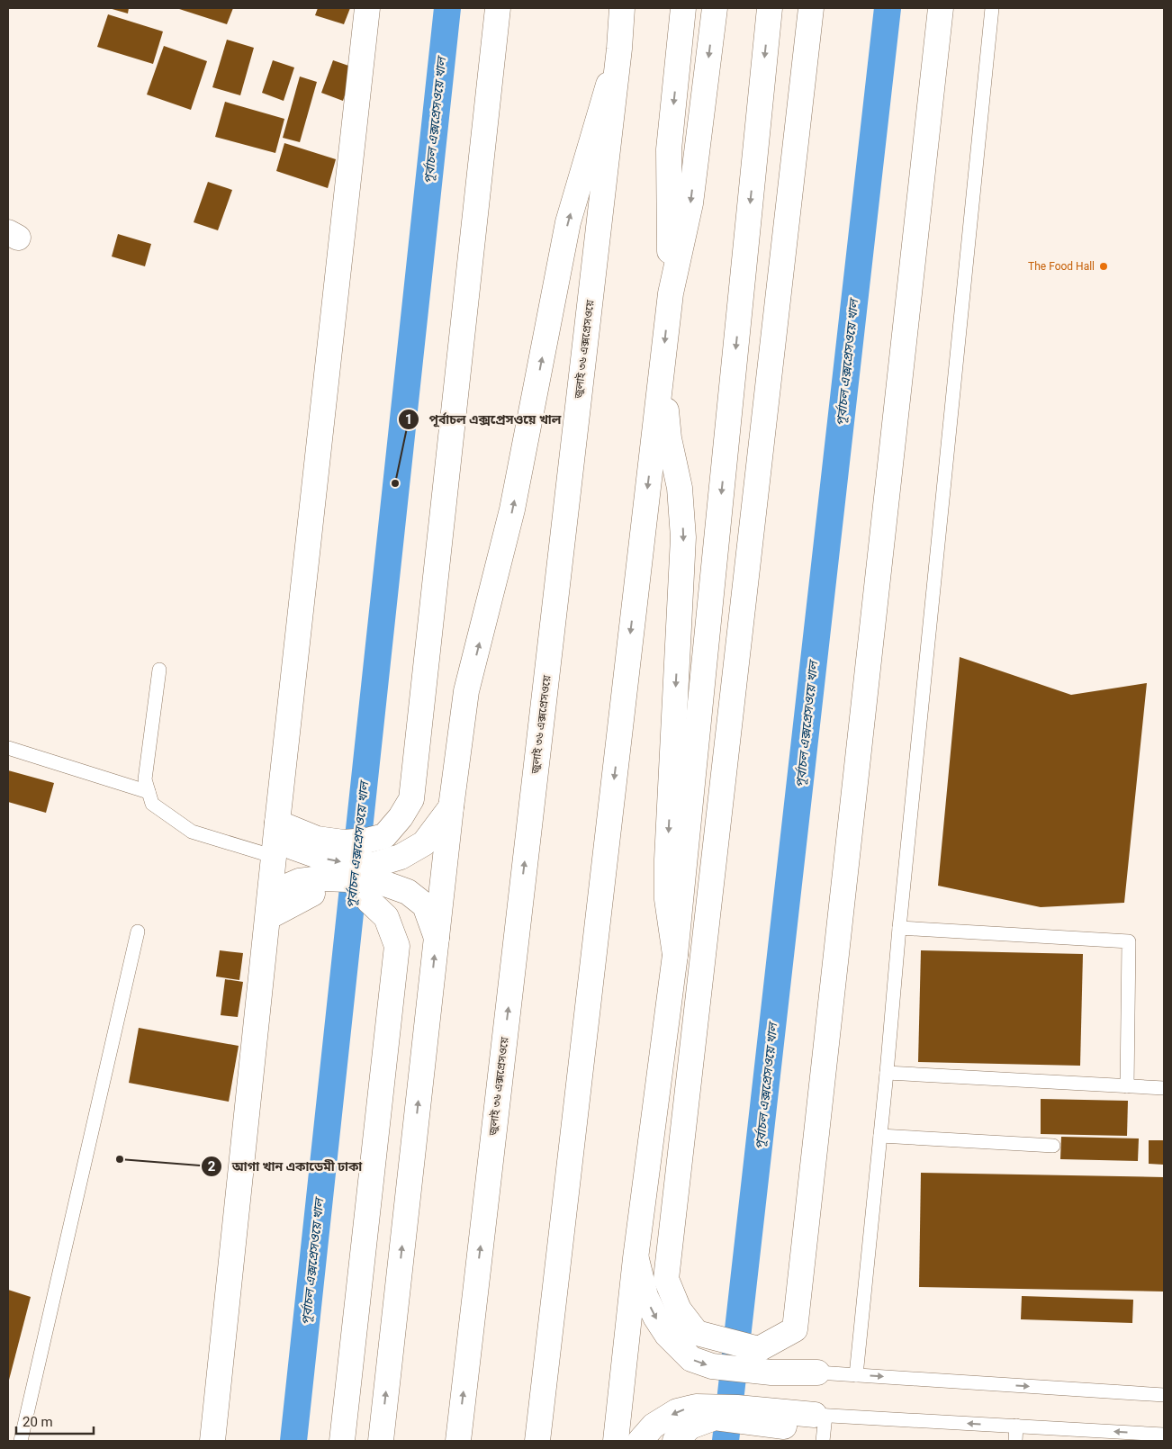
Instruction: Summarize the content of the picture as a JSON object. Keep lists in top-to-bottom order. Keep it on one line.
{"streets":{"main road":["জুলাই ৩৬ এক্সপ্রেসওয়ে"]},"water":["পূর্বাচল এক্সপ্রেসওয়ে খাল"],"places":["The Food Hall","পূর্বাচল এক্সপ্রেসওয়ে খাল","আগা খান একাডেমী ঢাকা"],"scale_bar":"20 m"}
